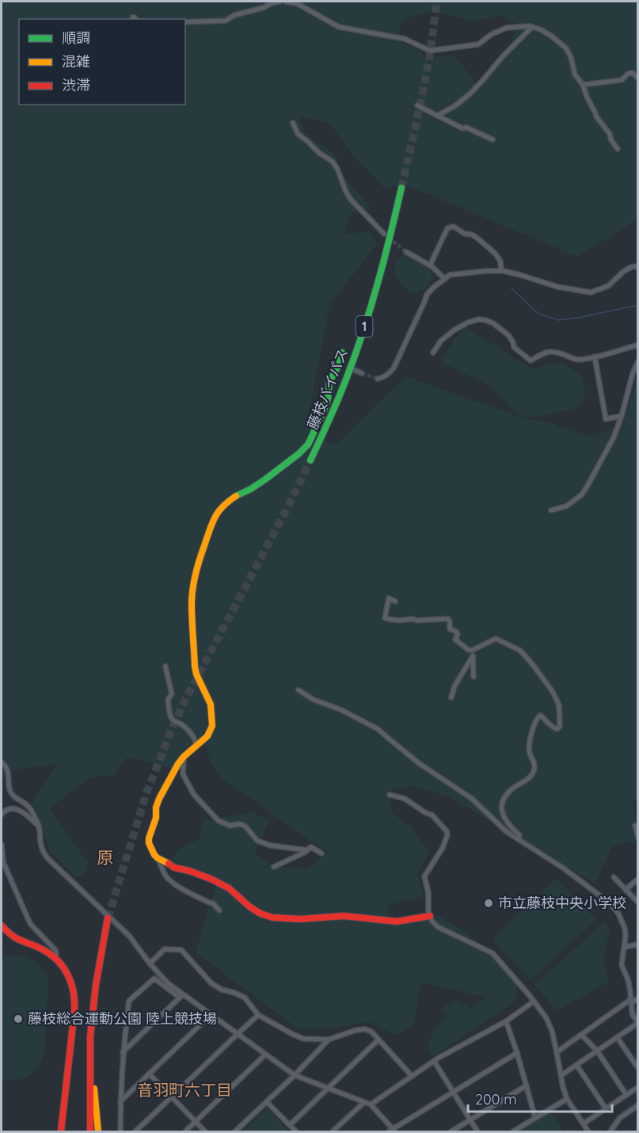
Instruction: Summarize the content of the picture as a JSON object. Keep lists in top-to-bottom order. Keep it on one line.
{"streets":{"main road":["1","藤枝バイパス"]},"districts":["原","音羽町六丁目"],"places":["市立藤枝中央小学校","藤枝総合運動公園 陸上競技場"],"legend":["順調","混雑","渋滞"],"scale_bar":"200 m"}
